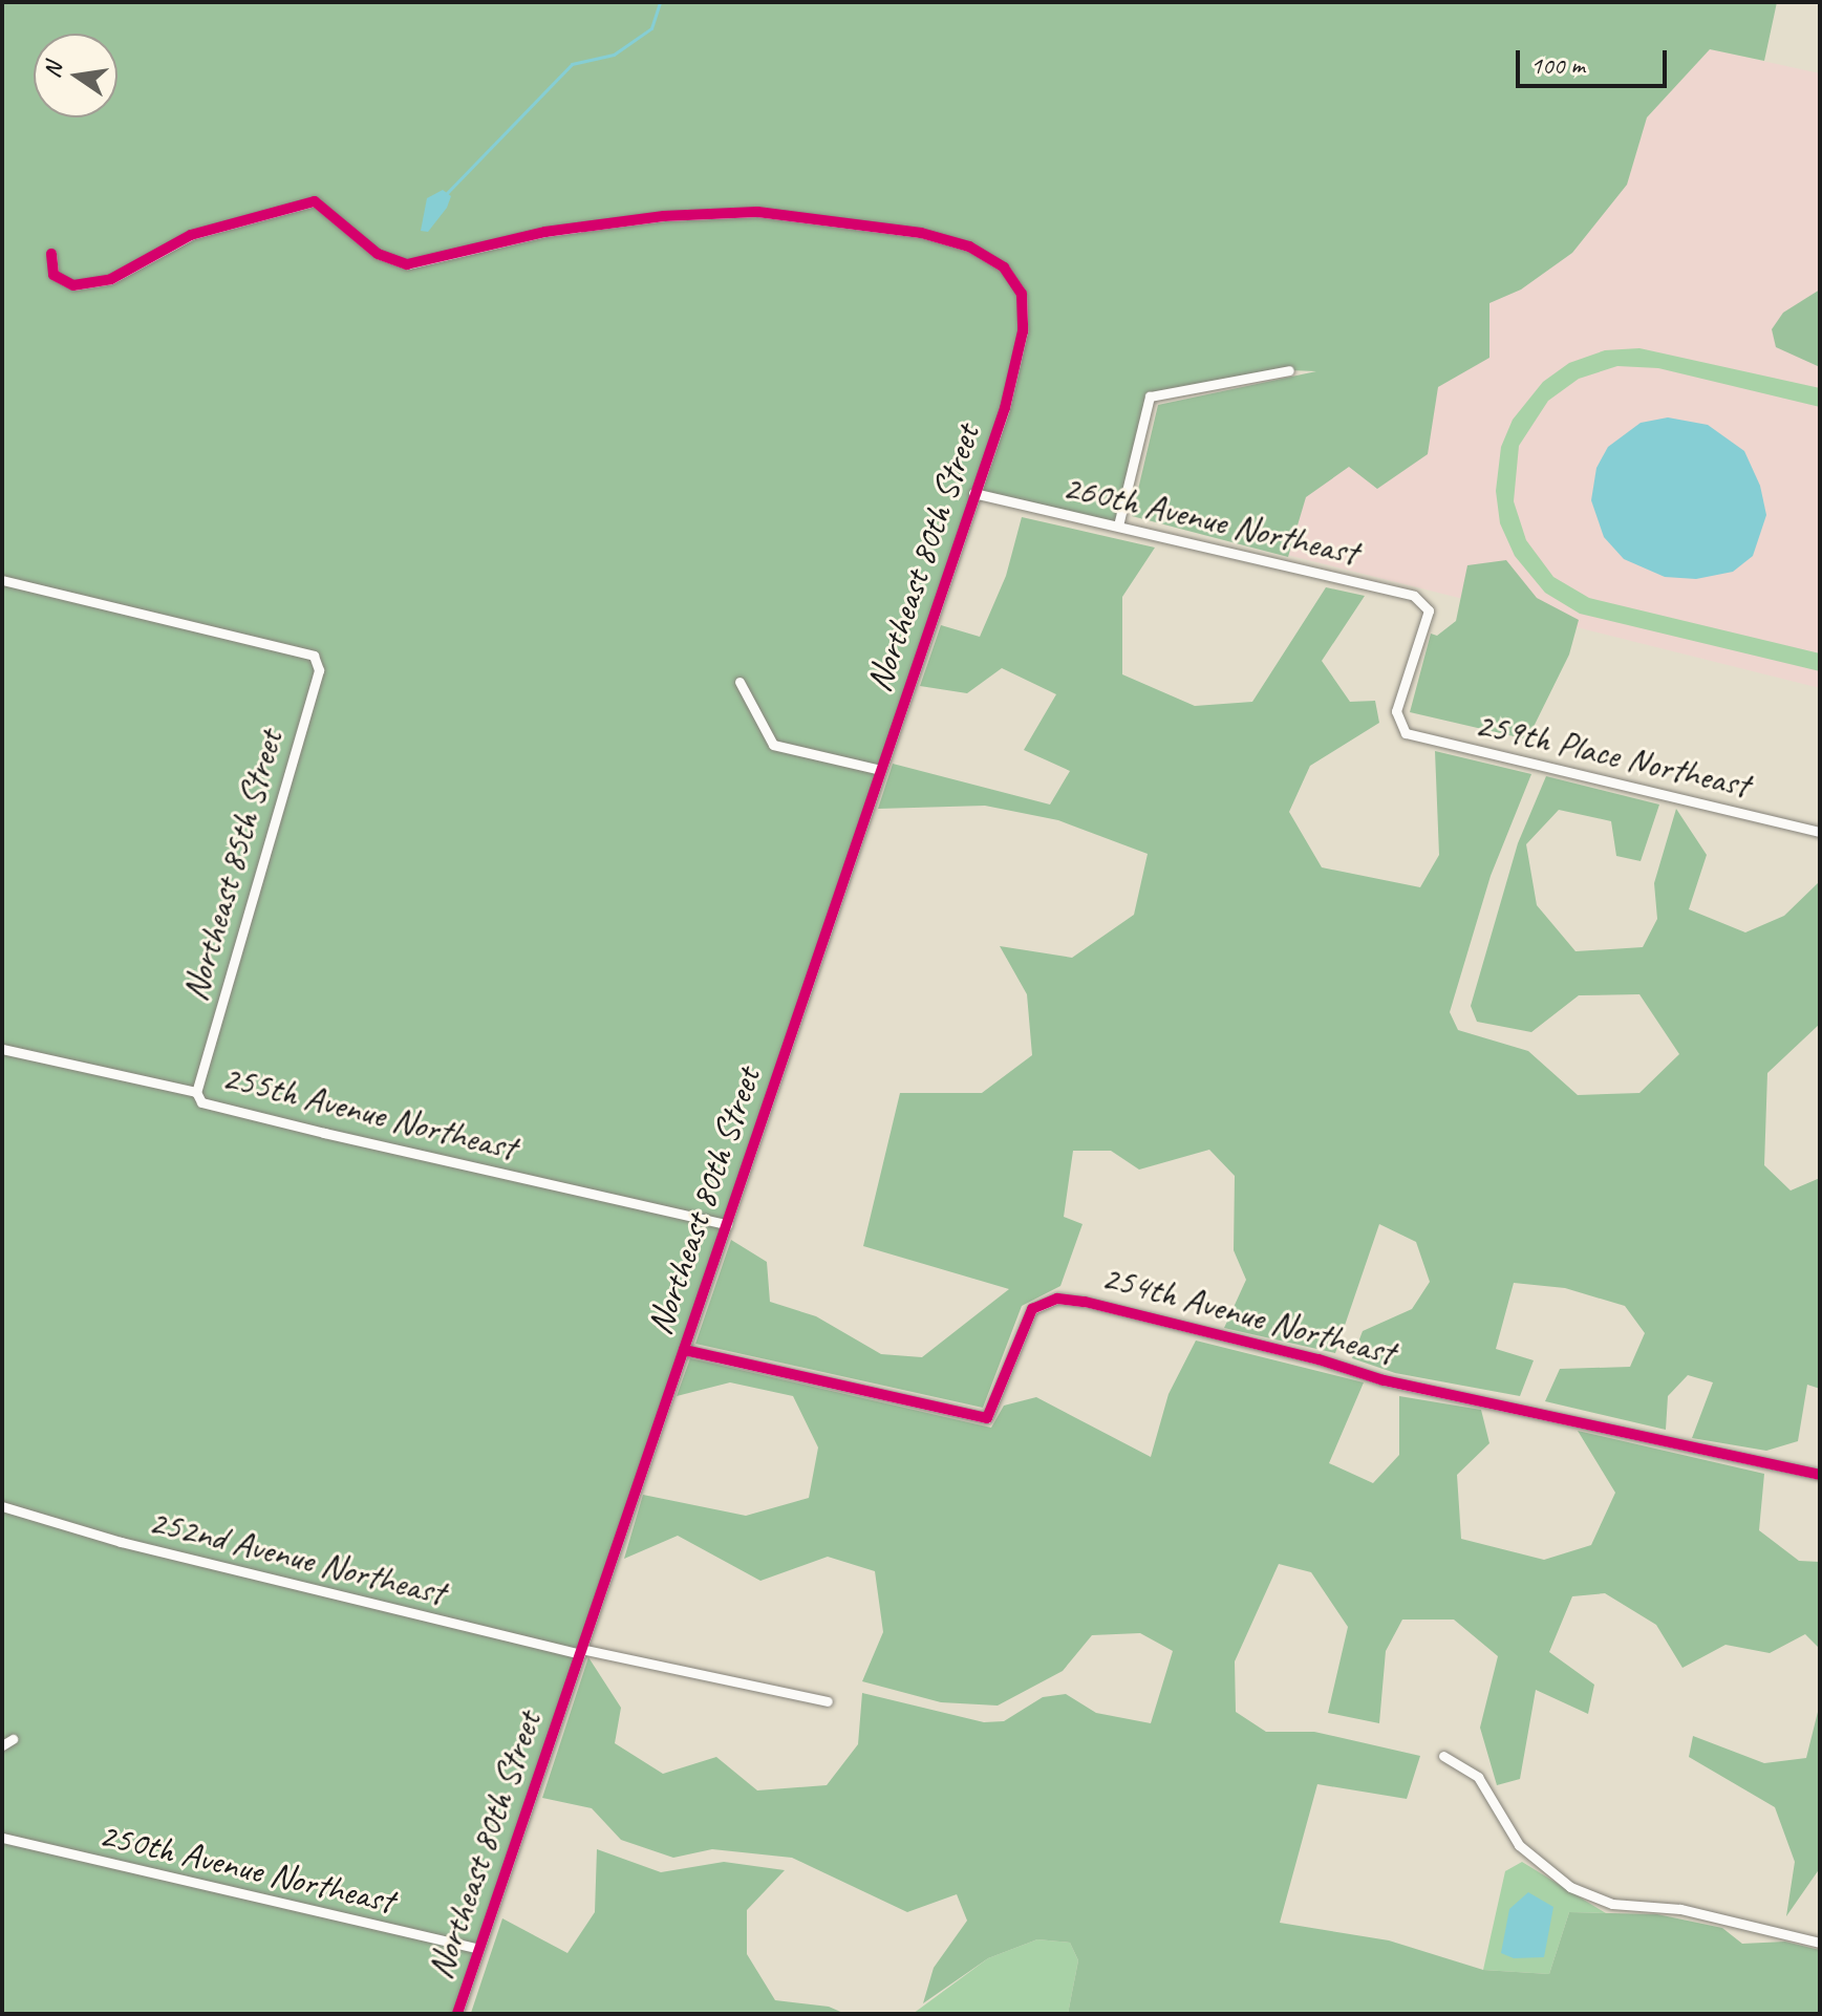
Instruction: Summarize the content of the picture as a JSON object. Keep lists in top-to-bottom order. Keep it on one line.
{"streets":{"street":["260th Avenue Northeast","Northeast 80th Street","259th Place Northeast","Northeast 85th Street","255th Avenue Northeast","254th Avenue Northeast","252nd Avenue Northeast","250th Avenue Northeast"]},"crossings":[["260th Avenue Northeast","Northeast 80th Street"],["260th Avenue Northeast","259th Place Northeast"],["Northeast 80th Street","255th Avenue Northeast"],["Northeast 80th Street","254th Avenue Northeast"],["Northeast 80th Street","252nd Avenue Northeast"],["Northeast 80th Street","250th Avenue Northeast"],["Northeast 85th Street","255th Avenue Northeast"]],"scale_bar":"100 m","north":"left"}
